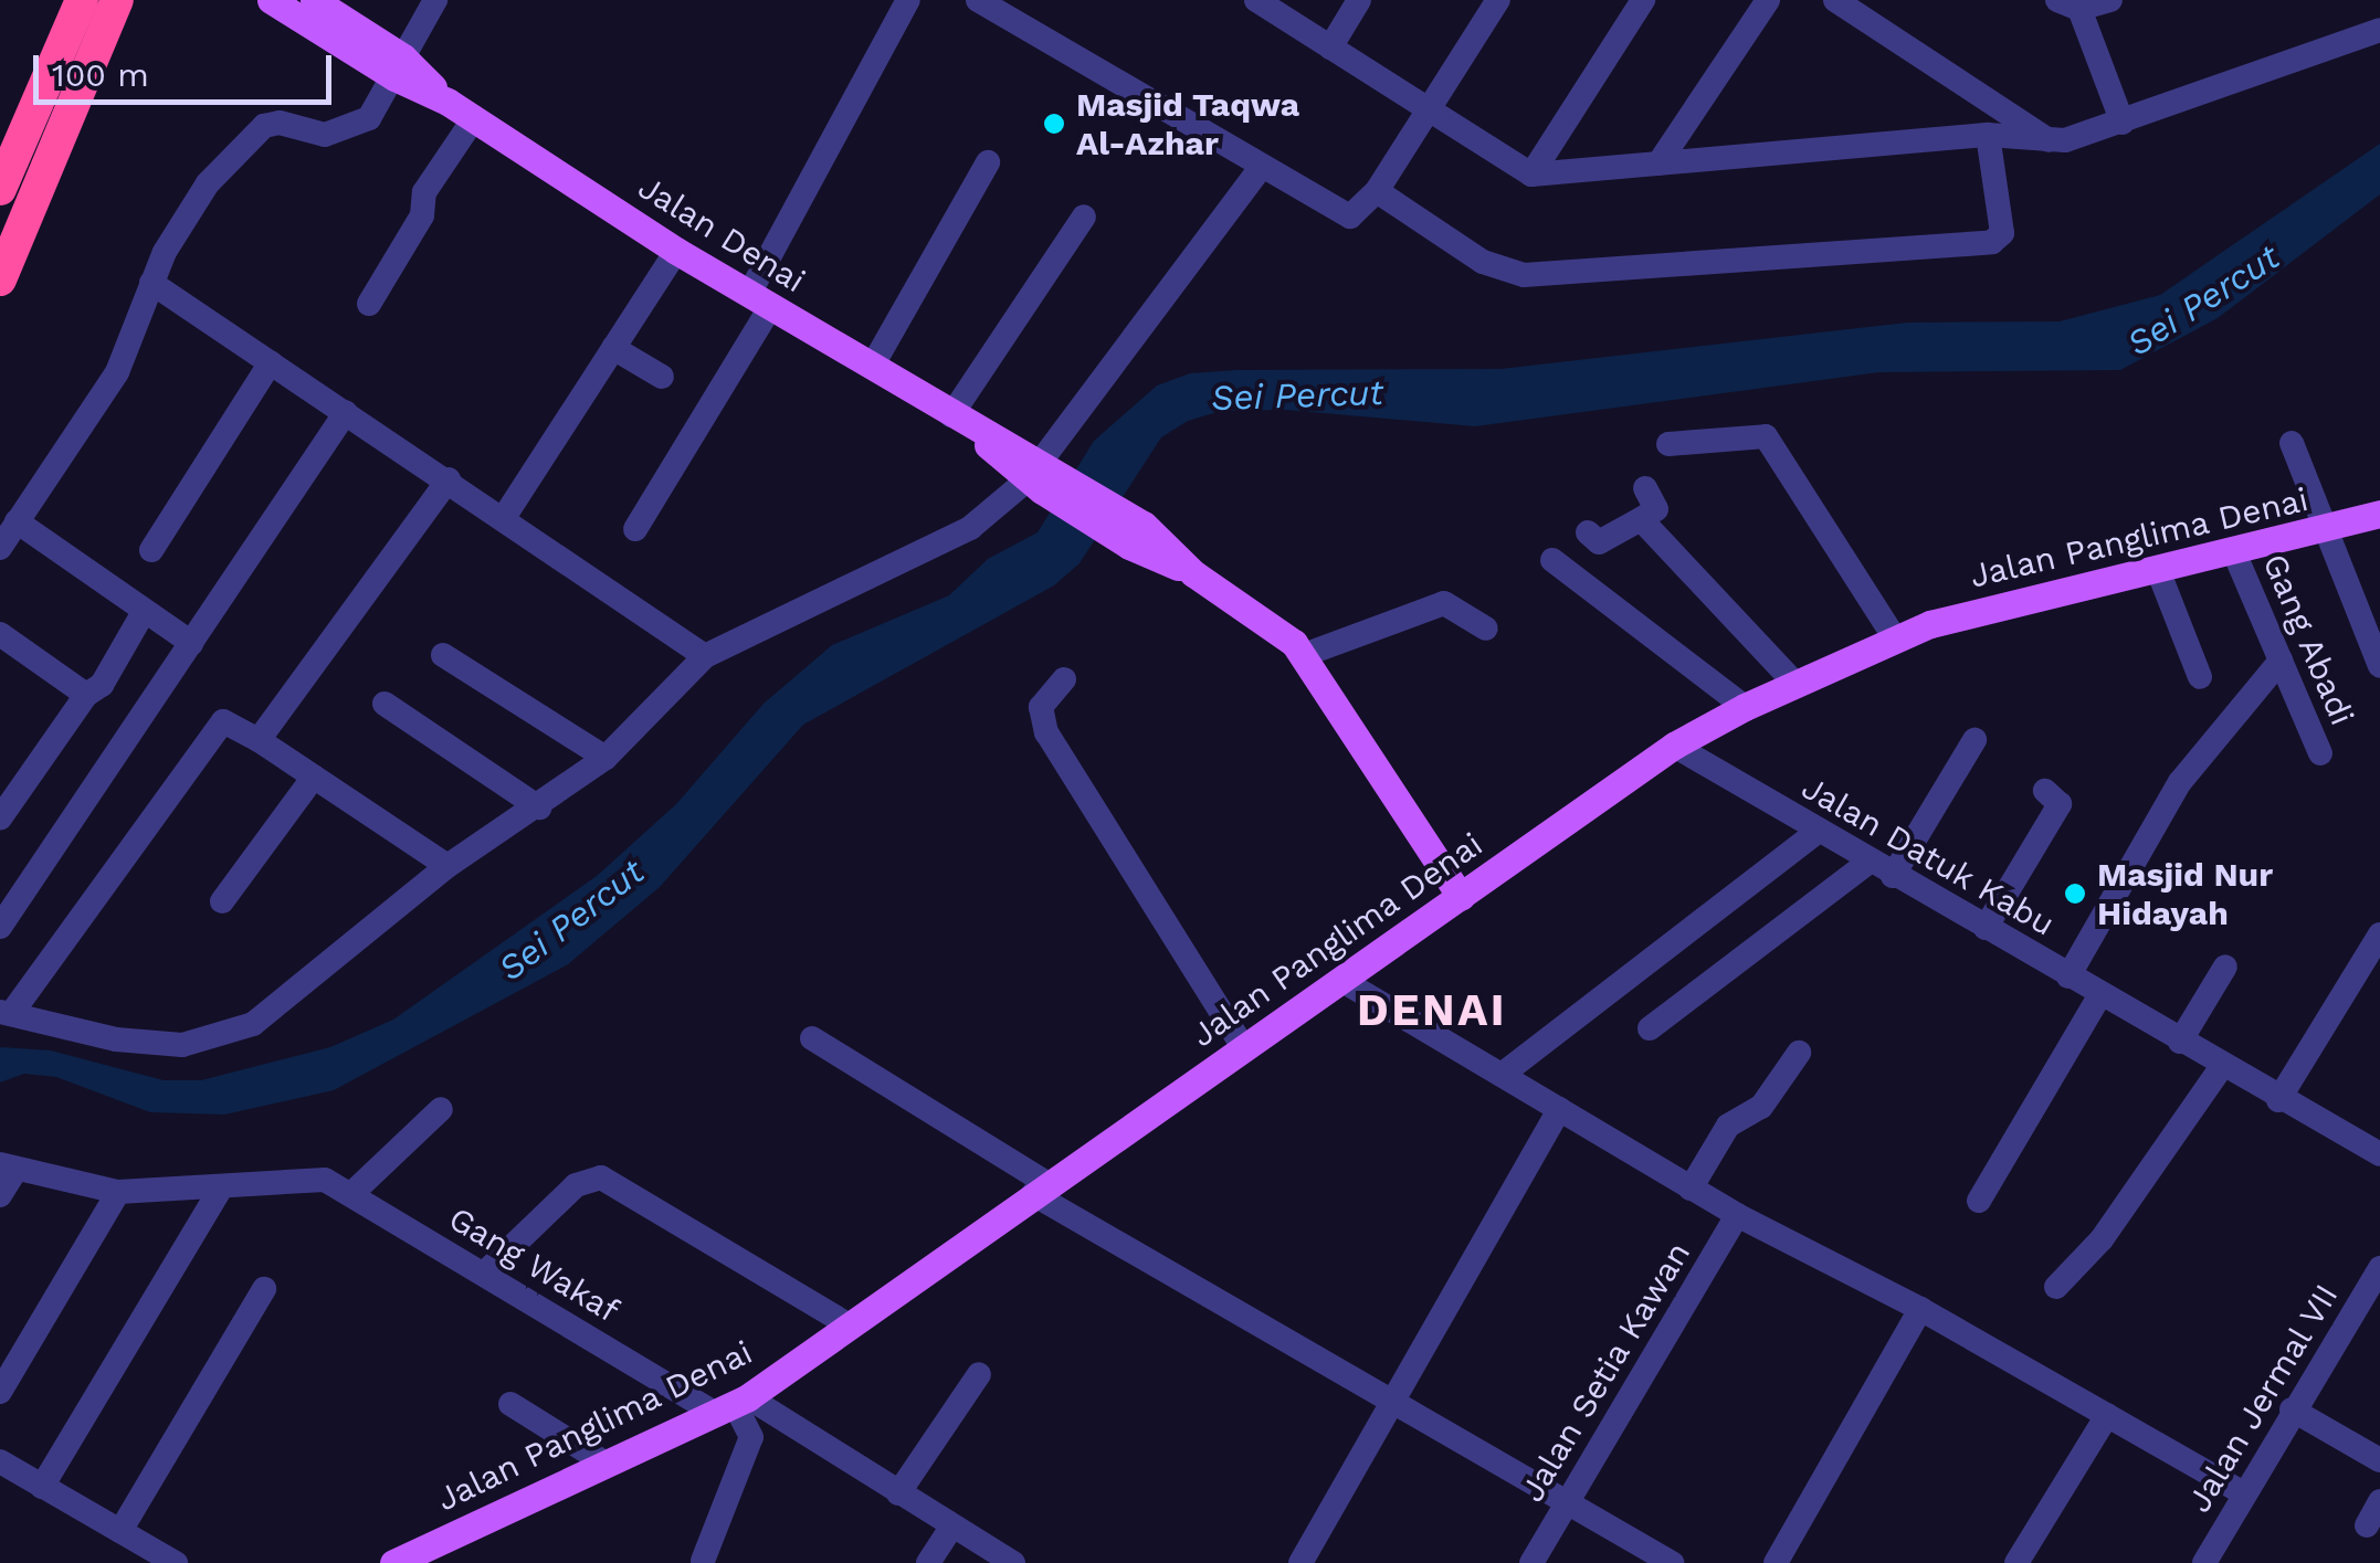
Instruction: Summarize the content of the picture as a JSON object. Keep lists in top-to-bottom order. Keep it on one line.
{"streets":{"main road":["Jalan Denai","Jalan Panglima Denai"],"street":["Gang Abadi","Jalan Datuk Kabu","Gang Wakaf","Jalan Setia Kawan","Jalan Jermal VII"]},"crossings":[["Jalan Denai","Jalan Panglima Denai"],["Jalan Panglima Denai","Gang Abadi"],["Jalan Panglima Denai","Jalan Datuk Kabu"],["Jalan Panglima Denai","Gang Wakaf"]],"districts":["DENAI"],"water":["Sei Percut"],"places":["Masjid Taqwa Al-Azhar","Masjid Nur Hidayah"],"scale_bar":"100 m"}
